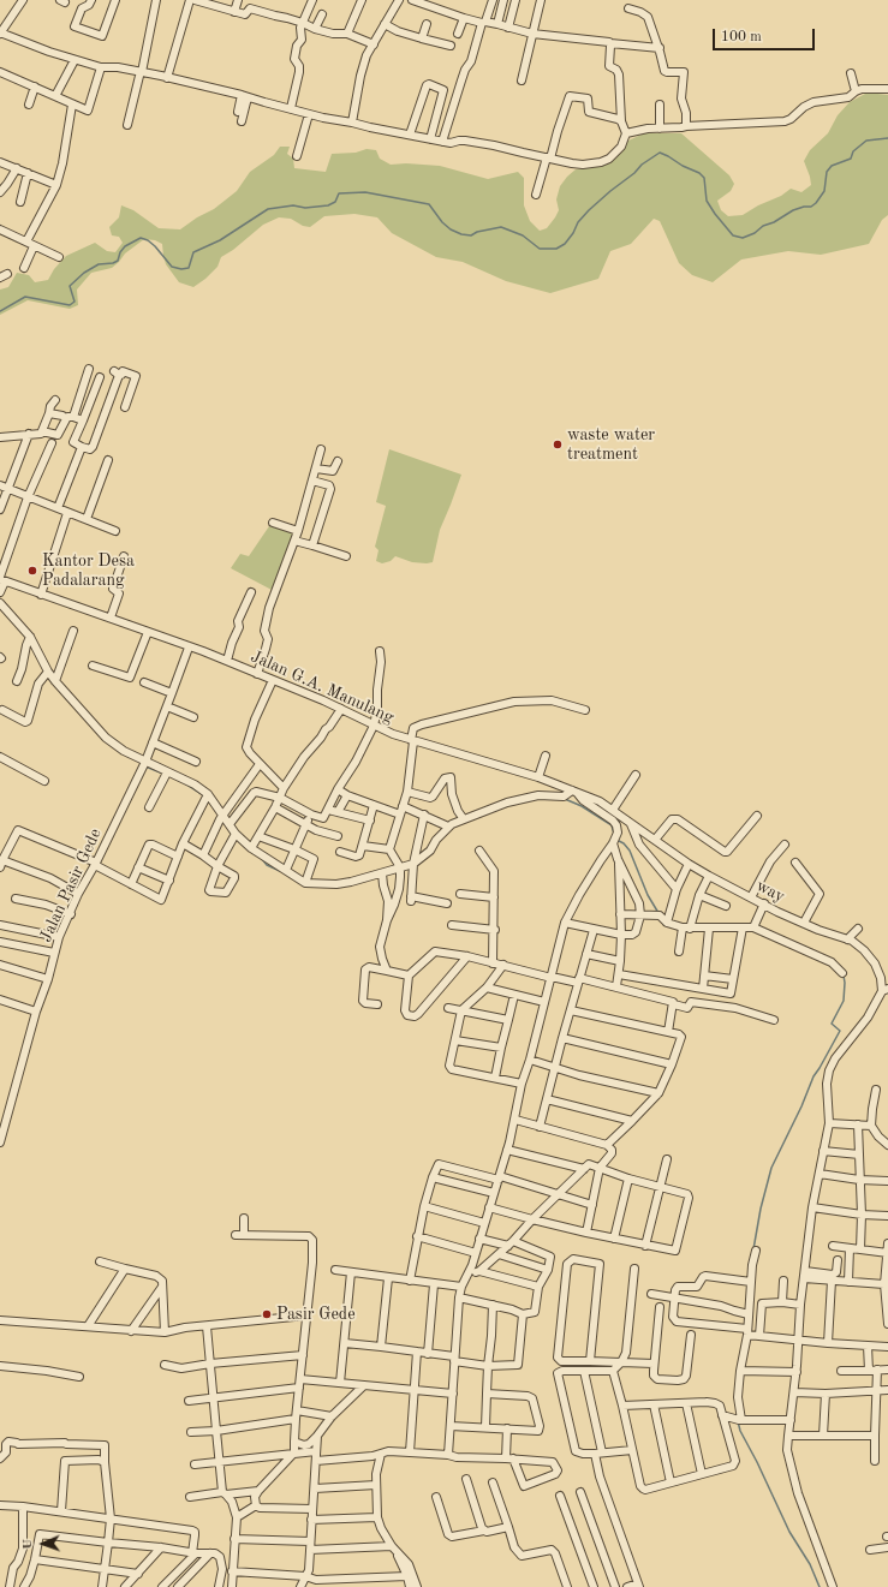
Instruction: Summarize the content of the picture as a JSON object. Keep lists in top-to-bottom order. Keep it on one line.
{"streets":{"street":["Jalan G.A. Manulang","Jalan Pasir Gede","way"]},"crossings":[["Jalan G.A. Manulang","Jalan Pasir Gede"],["Jalan G.A. Manulang","way"]],"places":["waste water treatment","Kantor Desa Padalarang","Pasir Gede"],"scale_bar":"100 m","north":"left"}
